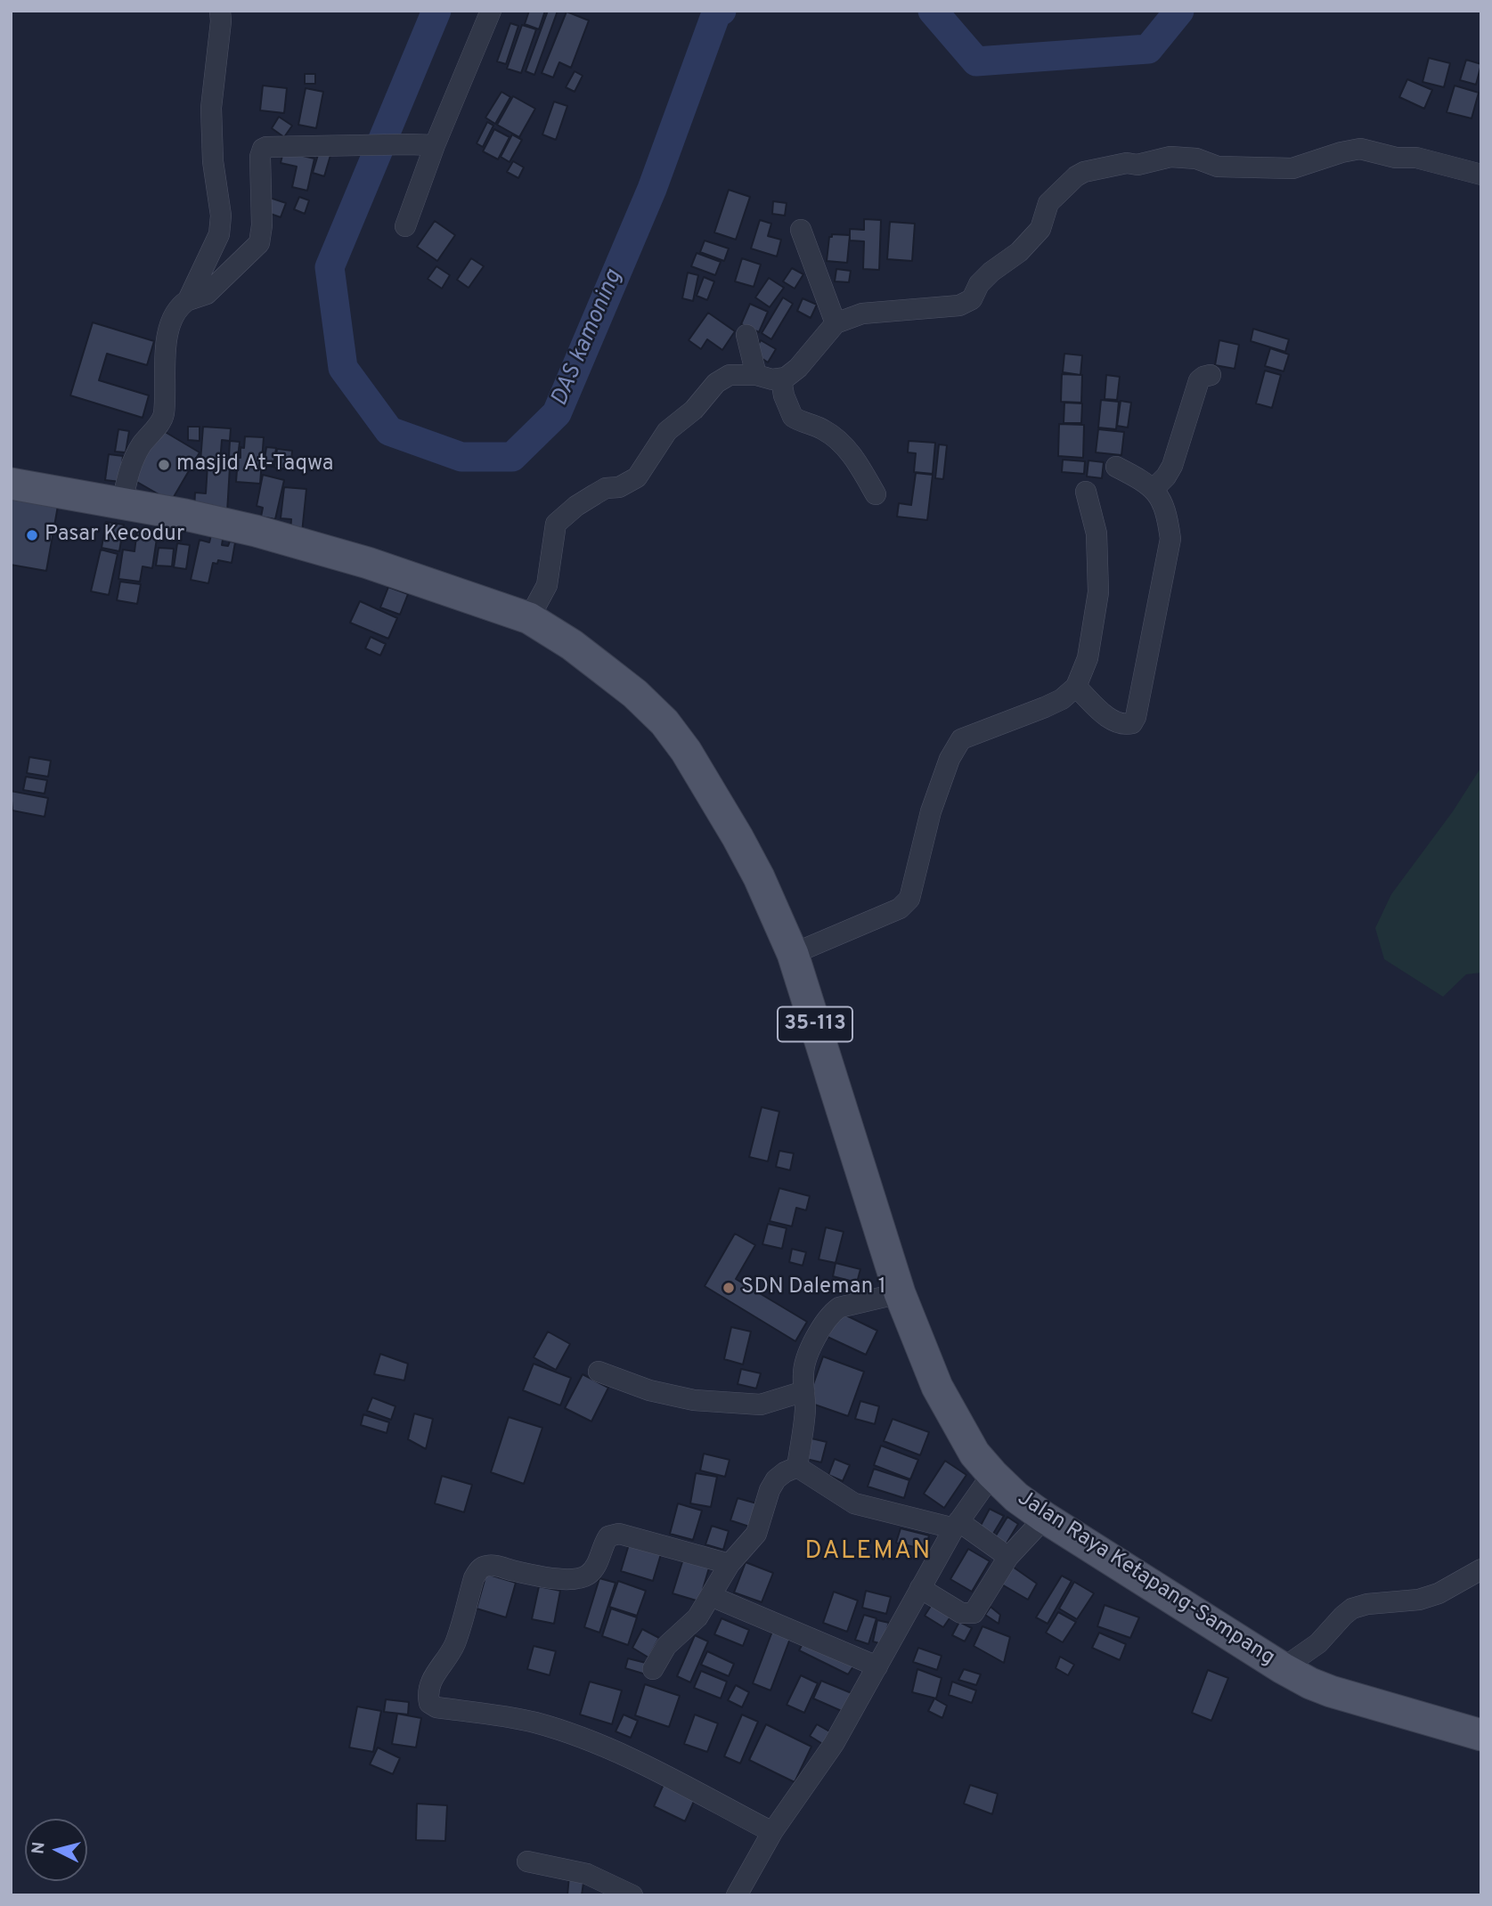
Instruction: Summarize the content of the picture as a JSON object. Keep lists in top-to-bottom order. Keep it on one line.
{"streets":{"main road":["35-113","Jalan Raya Ketapang-Sampang"]},"districts":["DALEMAN"],"water":["DAS kamoning"],"places":["masjid At-Taqwa","Pasar Kecodur","SDN Daleman 1"],"north":"left"}
